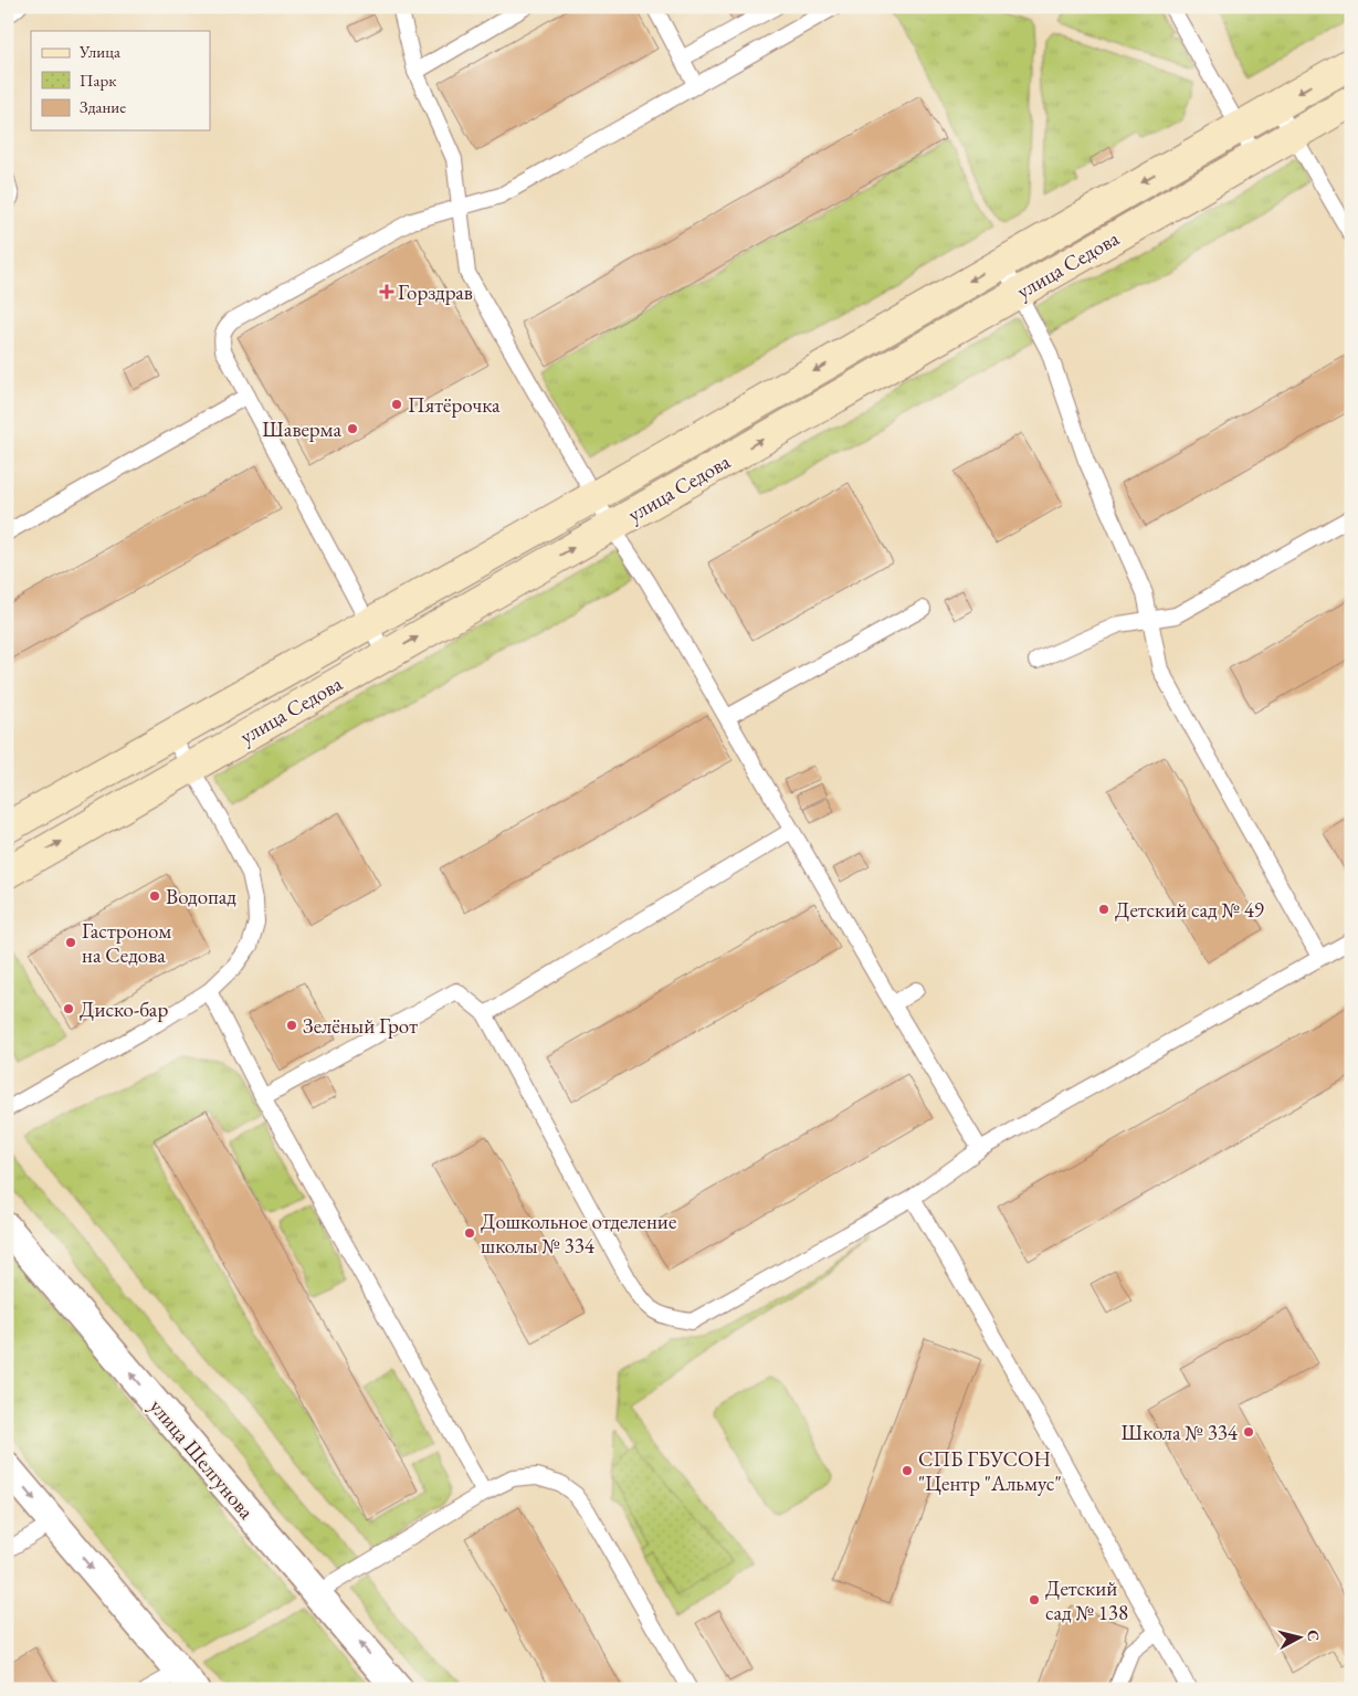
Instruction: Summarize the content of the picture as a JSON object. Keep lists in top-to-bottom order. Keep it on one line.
{"streets":{"main road":["улица Седова"],"street":["улица Шелгунова"]},"places":{"health":["Горздрав"],"other":["Пятёрочка","Шаверма","Водопад","Детский сад № 49","Гастроном на Седова","Диско-бар","Зелёный Грот","Дошкольное отделение школы № 334","Школа № 334","СПБ ГБУСОН \"Центр \"Альмус\"","Детский сад № 138"]},"legend":["Улица","Парк","Здание"],"north":"right"}
